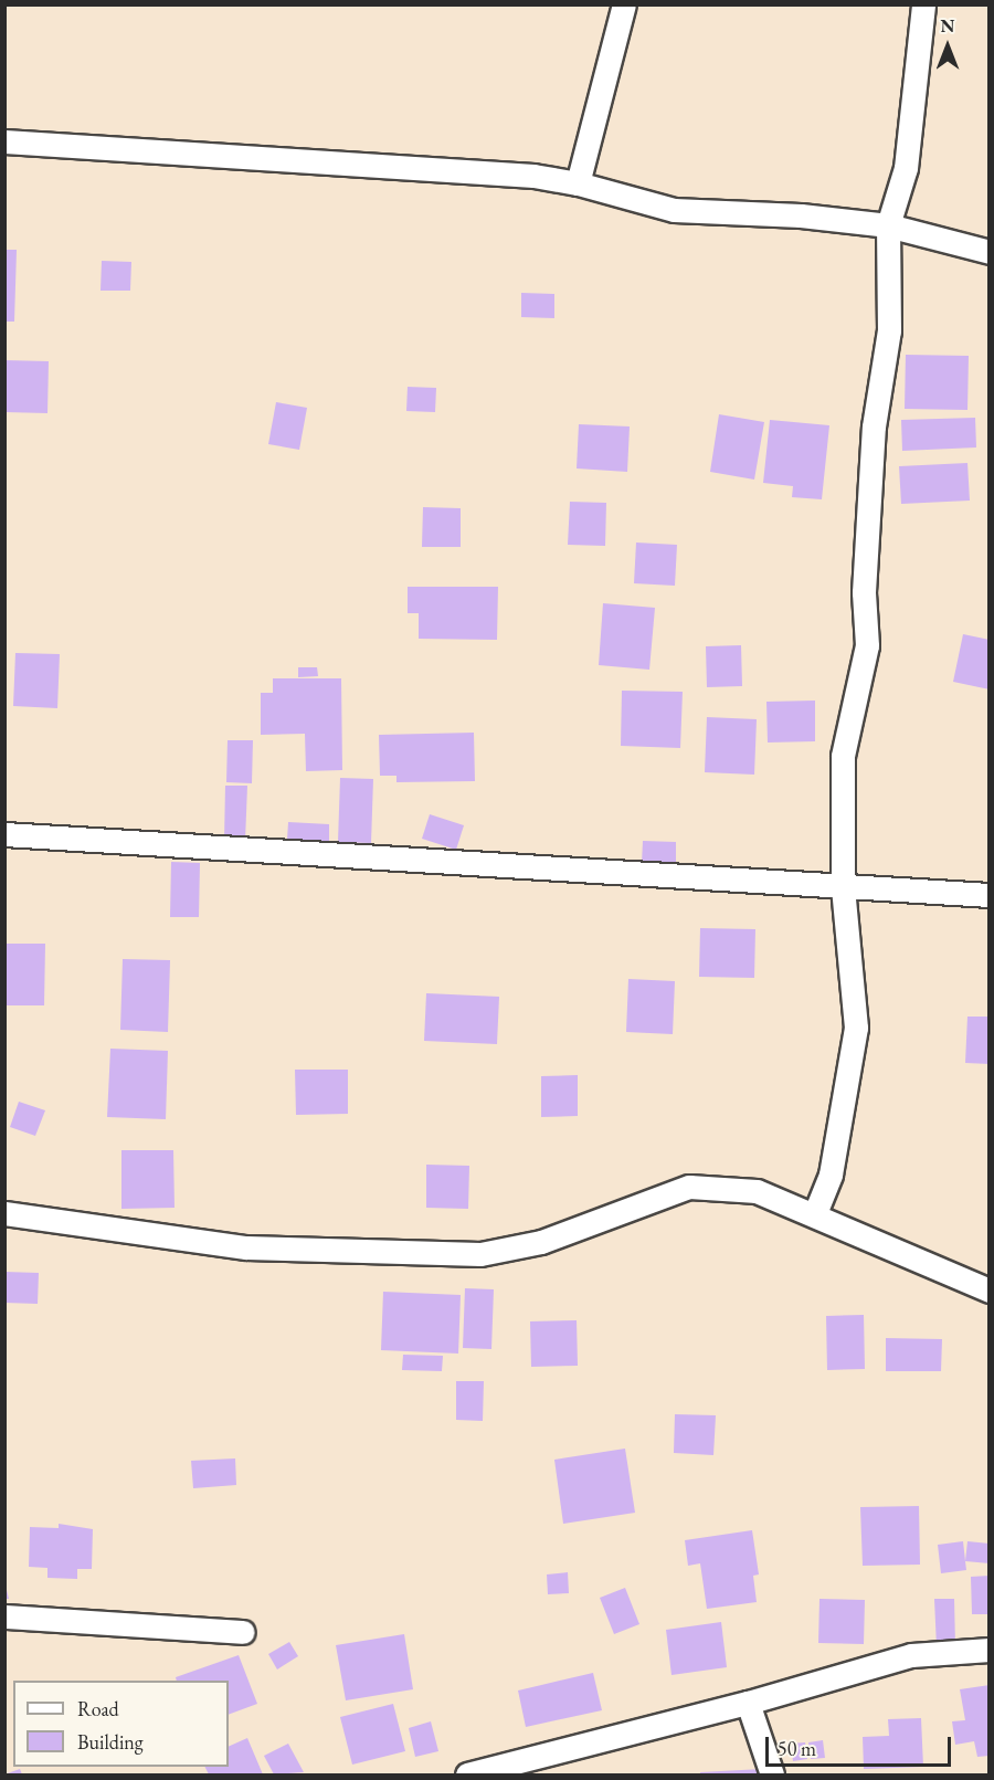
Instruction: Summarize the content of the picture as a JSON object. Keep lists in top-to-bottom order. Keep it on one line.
{"legend":["Road","Building"],"scale_bar":"50 m","north":"top"}
